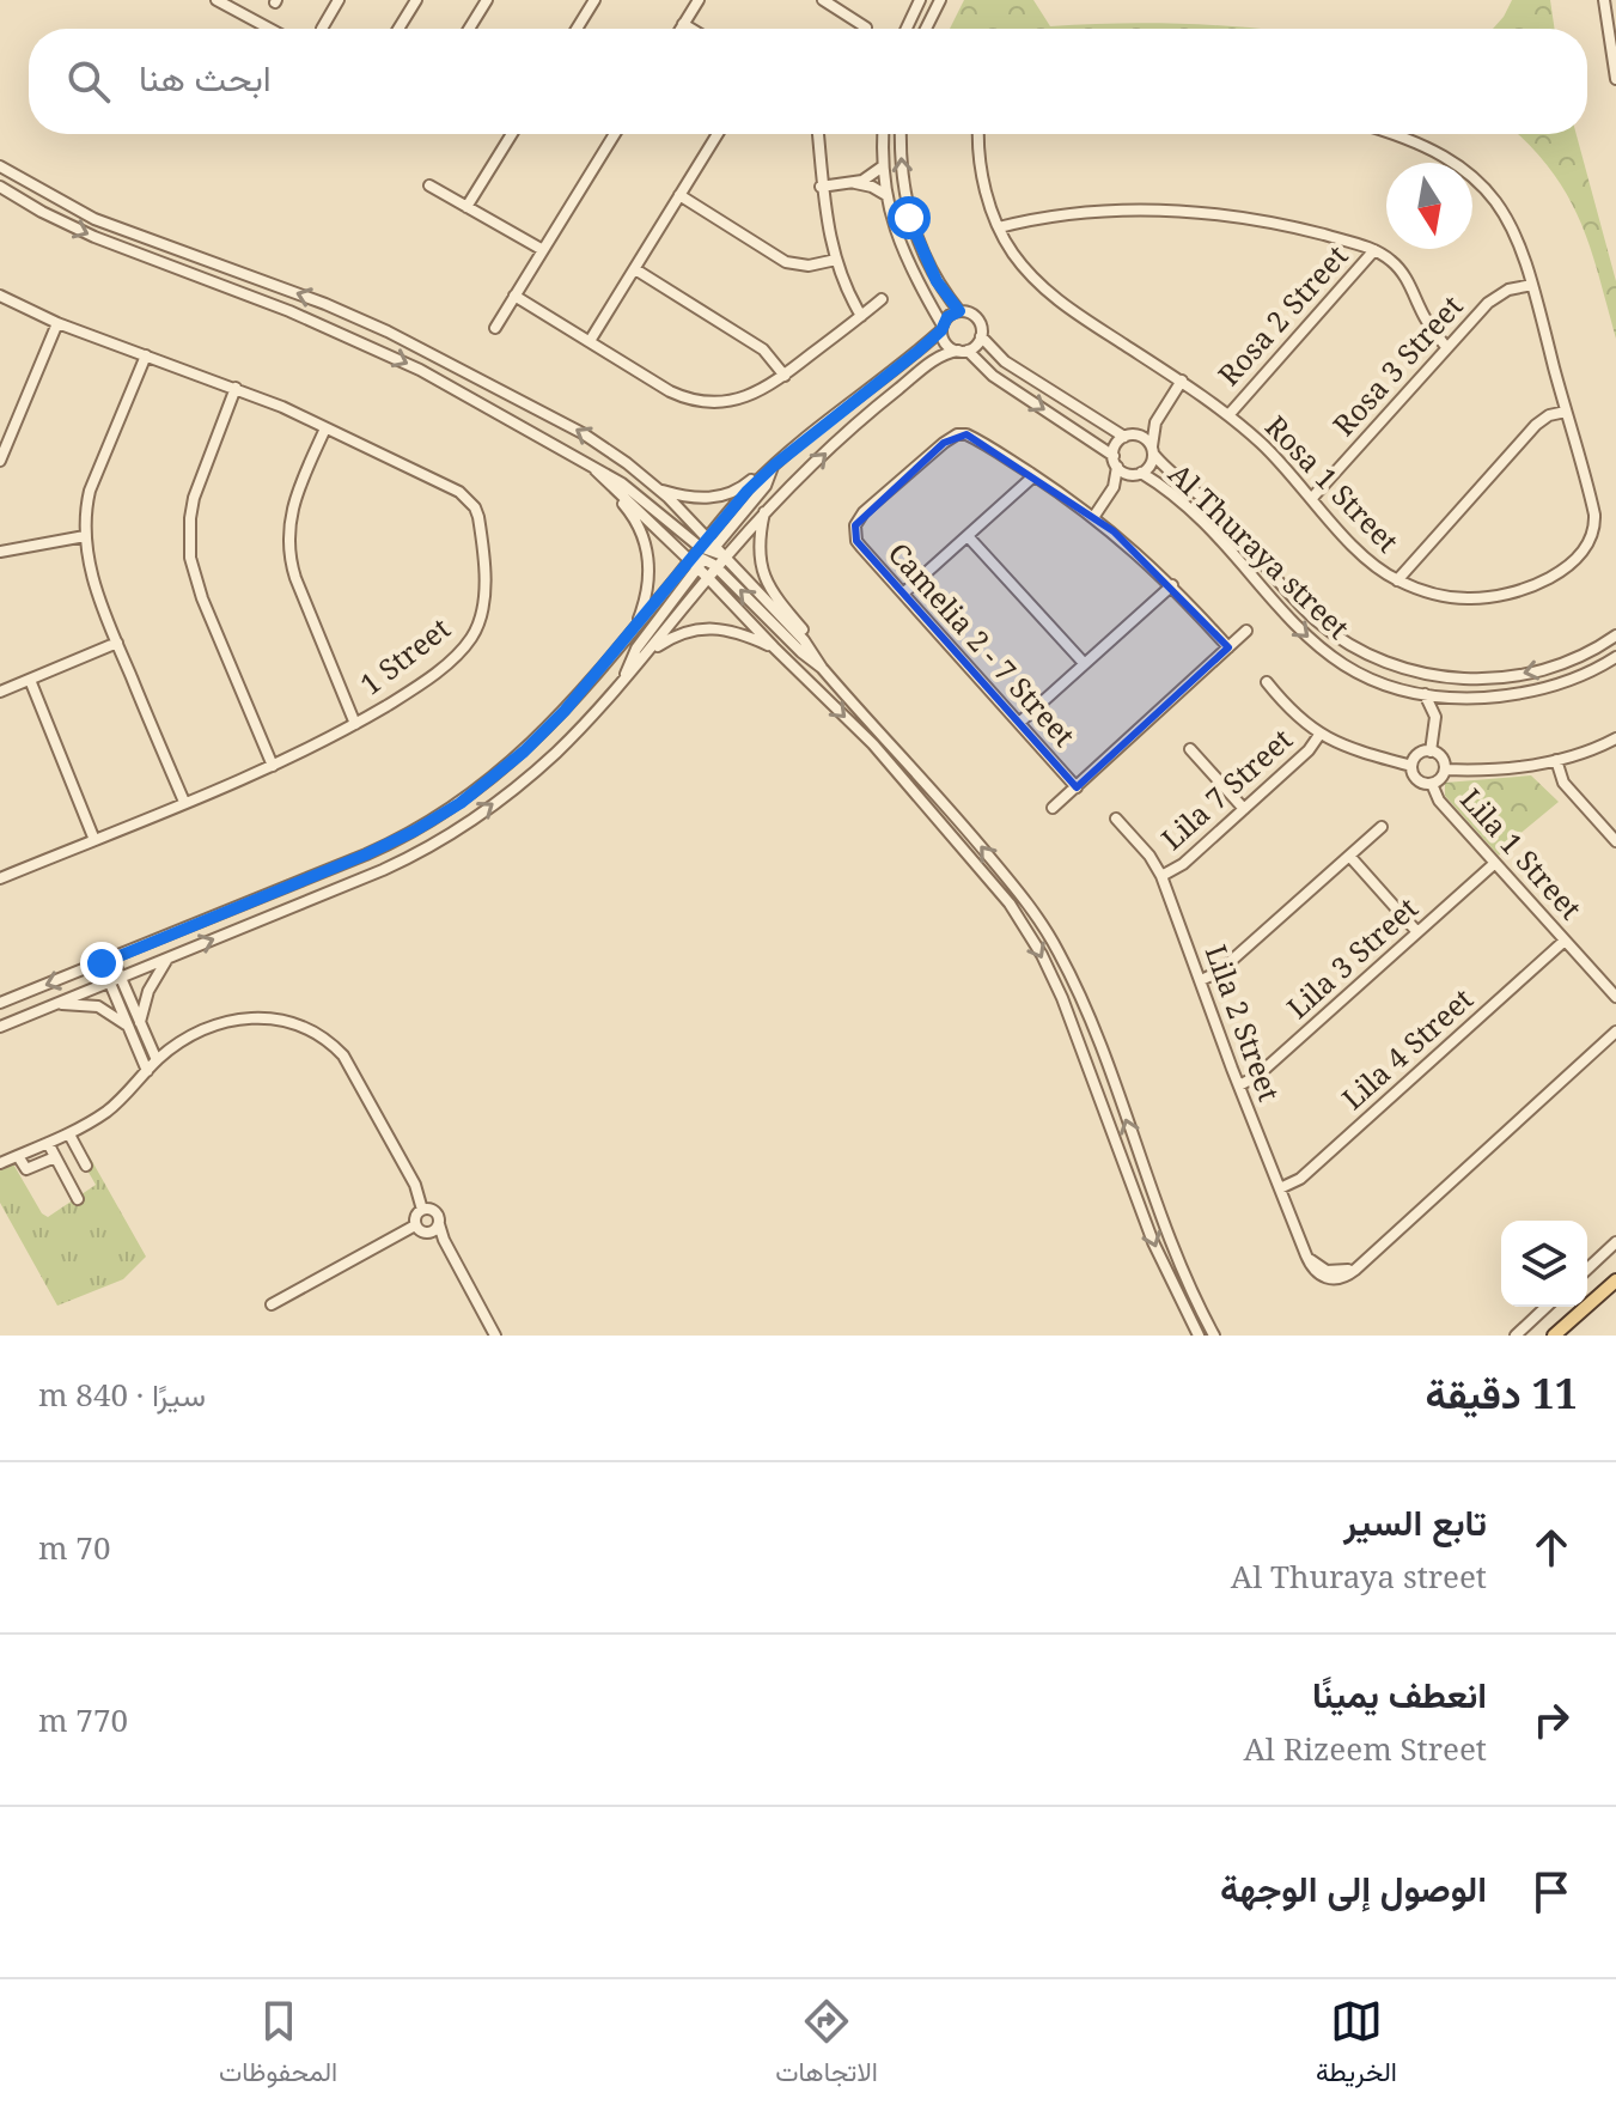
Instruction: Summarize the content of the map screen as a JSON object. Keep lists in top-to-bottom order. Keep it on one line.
{"streets":{"street":["Rosa 2 Street","Rosa 3 Street","Rosa 1 Street","Al Thuraya street","Camelia 2 - 7 Street","1 Street","Lila 7 Street","Lila 1 Street","Lila 3 Street","Lila 2 Street","Lila 4 Street"]},"crossings":[["Rosa 2 Street","Rosa 1 Street"],["Rosa 3 Street","Rosa 1 Street"],["Lila 7 Street","Lila 2 Street"],["Lila 1 Street","Lila 3 Street"],["Lila 1 Street","Lila 4 Street"],["Lila 3 Street","Lila 2 Street"],["Lila 2 Street","Lila 4 Street"]],"north":"bottom","page":{"search":"ابحث هنا","heading":["11 دقيقة","سيرًا · 840 m"],"list":[["تابع السير","Al Thuraya street","70 m"],["انعطف يمينًا","Al Rizeem Street","770 m"],"الوصول إلى الوجهة"],"nav":["الخريطة","الاتجاهات","المحفوظات"]}}
